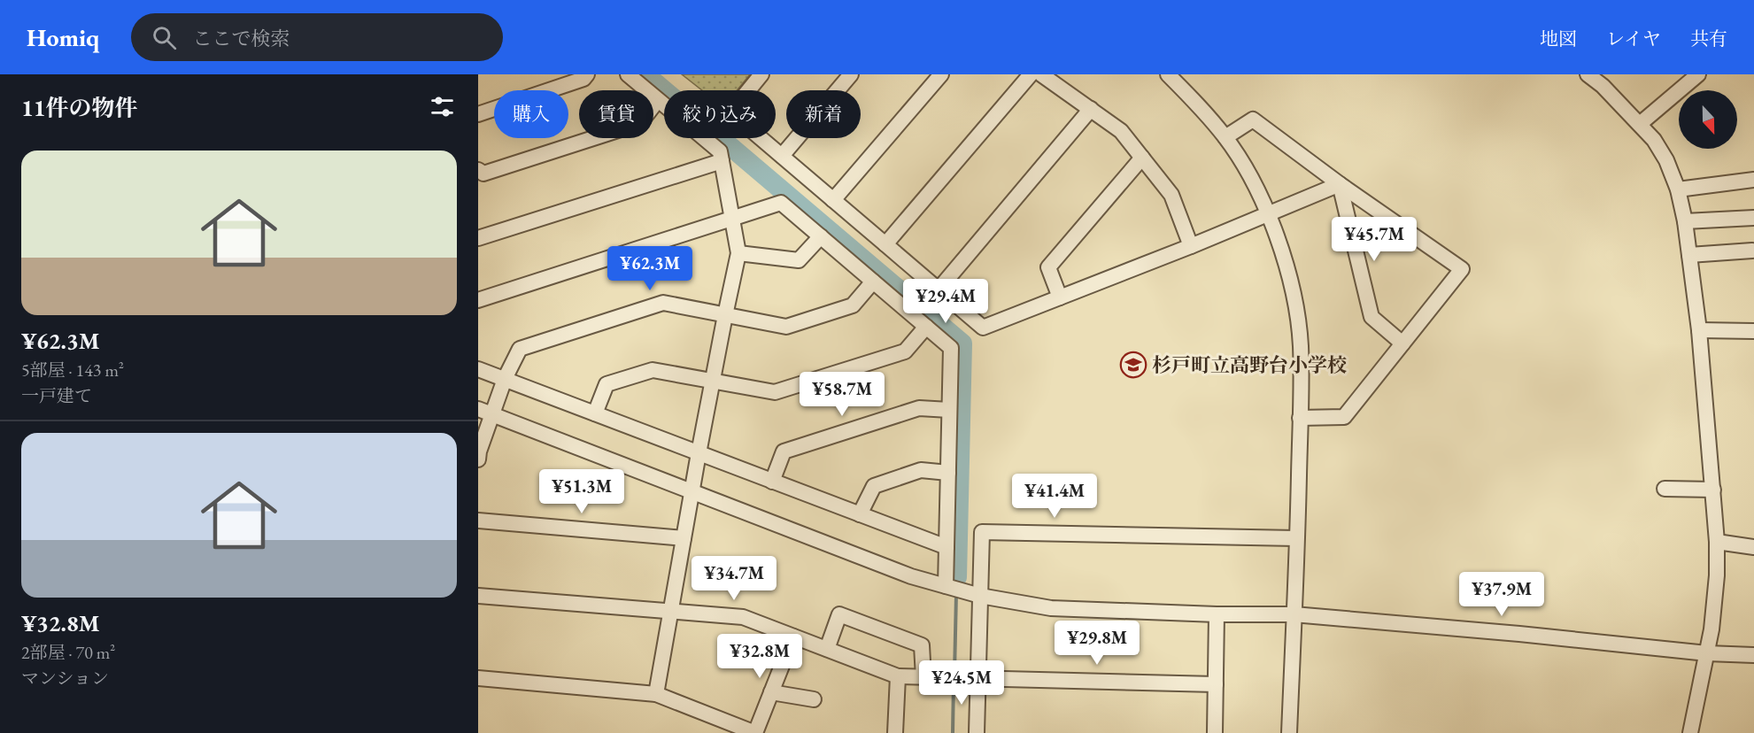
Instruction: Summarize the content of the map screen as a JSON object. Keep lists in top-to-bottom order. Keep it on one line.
{"places":{"school or university":["杉戸町立高野台小学校"]},"north":"bottom","page":{"header":"Homiq","search":"ここで検索","nav":["地図","レイヤ","共有"],"heading":"11件の物件","chip":["購入","賃貸","絞り込み","新着"],"list":[{"name":"¥62.3M","note":"5部屋 · 143 m² · 一戸建て"},{"name":"¥32.8M","note":"2部屋 · 70 m² · マンション"}],"price":["¥45.7M","¥62.3M","¥29.4M","¥58.7M","¥51.3M","¥41.4M","¥34.7M","¥37.9M","¥29.8M","¥32.8M","¥24.5M"]}}
